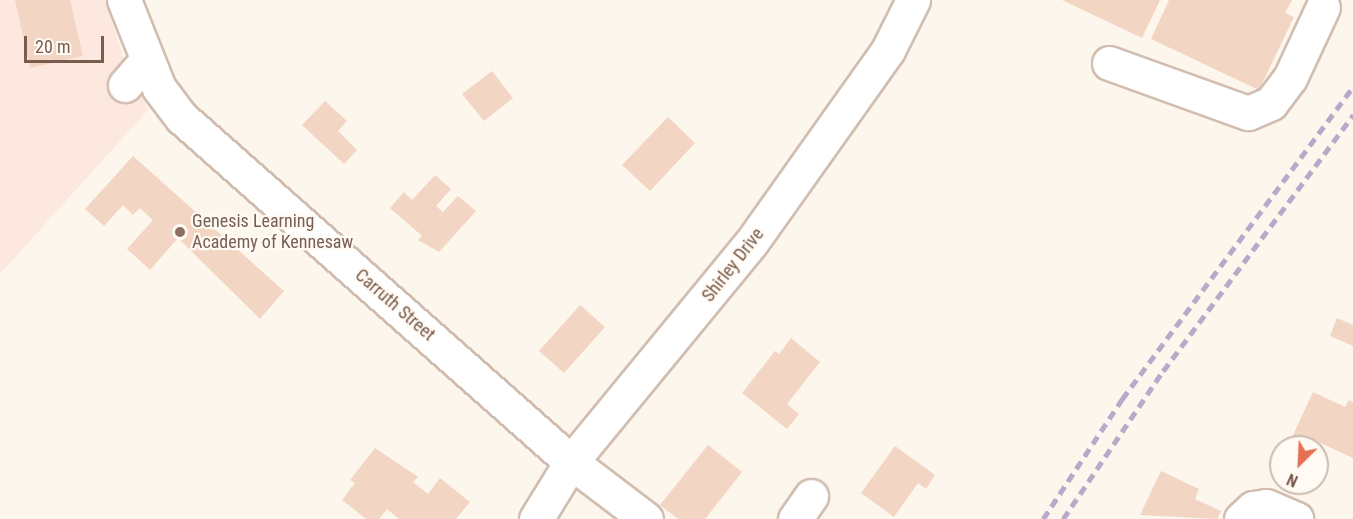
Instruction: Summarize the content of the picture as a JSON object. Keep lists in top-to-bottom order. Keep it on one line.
{"streets":{"street":["Shirley Drive","Carruth Street"]},"crossings":[["Shirley Drive","Carruth Street"]],"places":["Genesis Learning Academy of Kennesaw"],"scale_bar":"20 m","north":"bottom left"}
